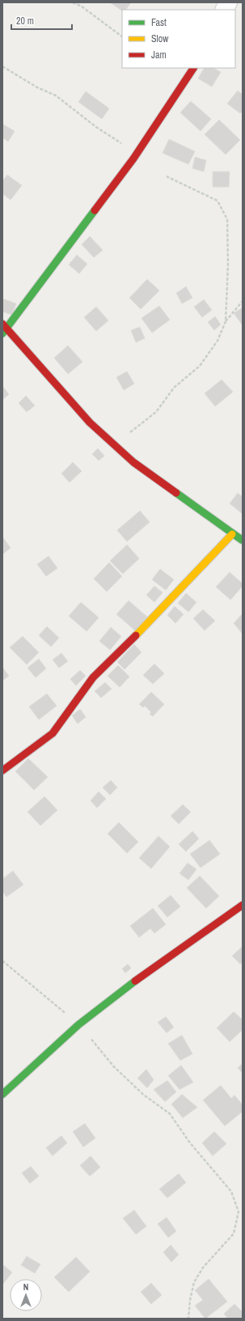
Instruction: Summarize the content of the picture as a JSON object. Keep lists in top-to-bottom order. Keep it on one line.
{"legend":["Fast","Slow","Jam"],"scale_bar":"20 m","north":"top"}
